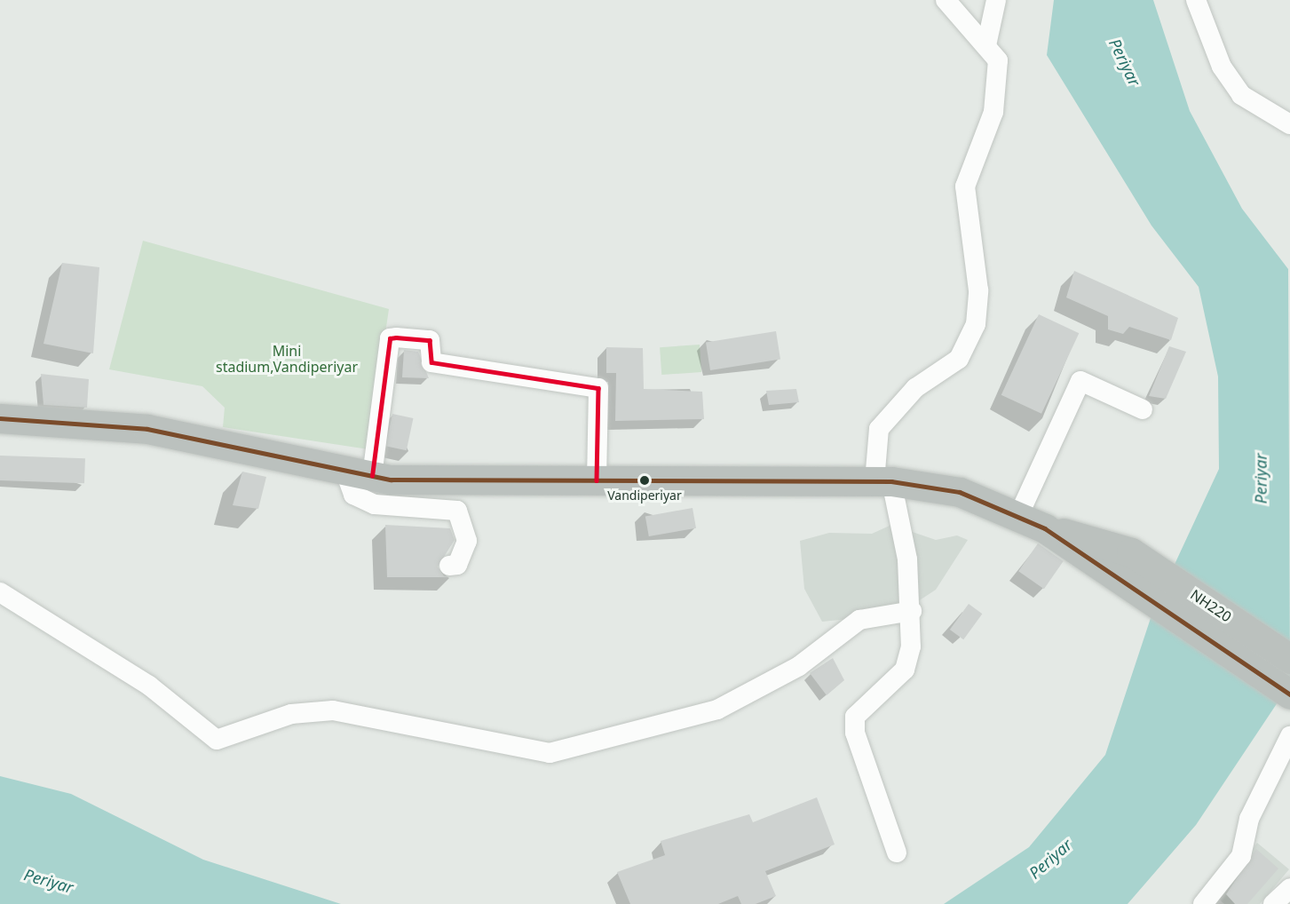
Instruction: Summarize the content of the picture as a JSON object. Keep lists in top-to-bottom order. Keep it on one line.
{"streets":{"highway":["NH220"]},"water":["Periyar"],"parks":["Mini stadium,Vandiperiyar"],"places":["Vandiperiyar"]}
